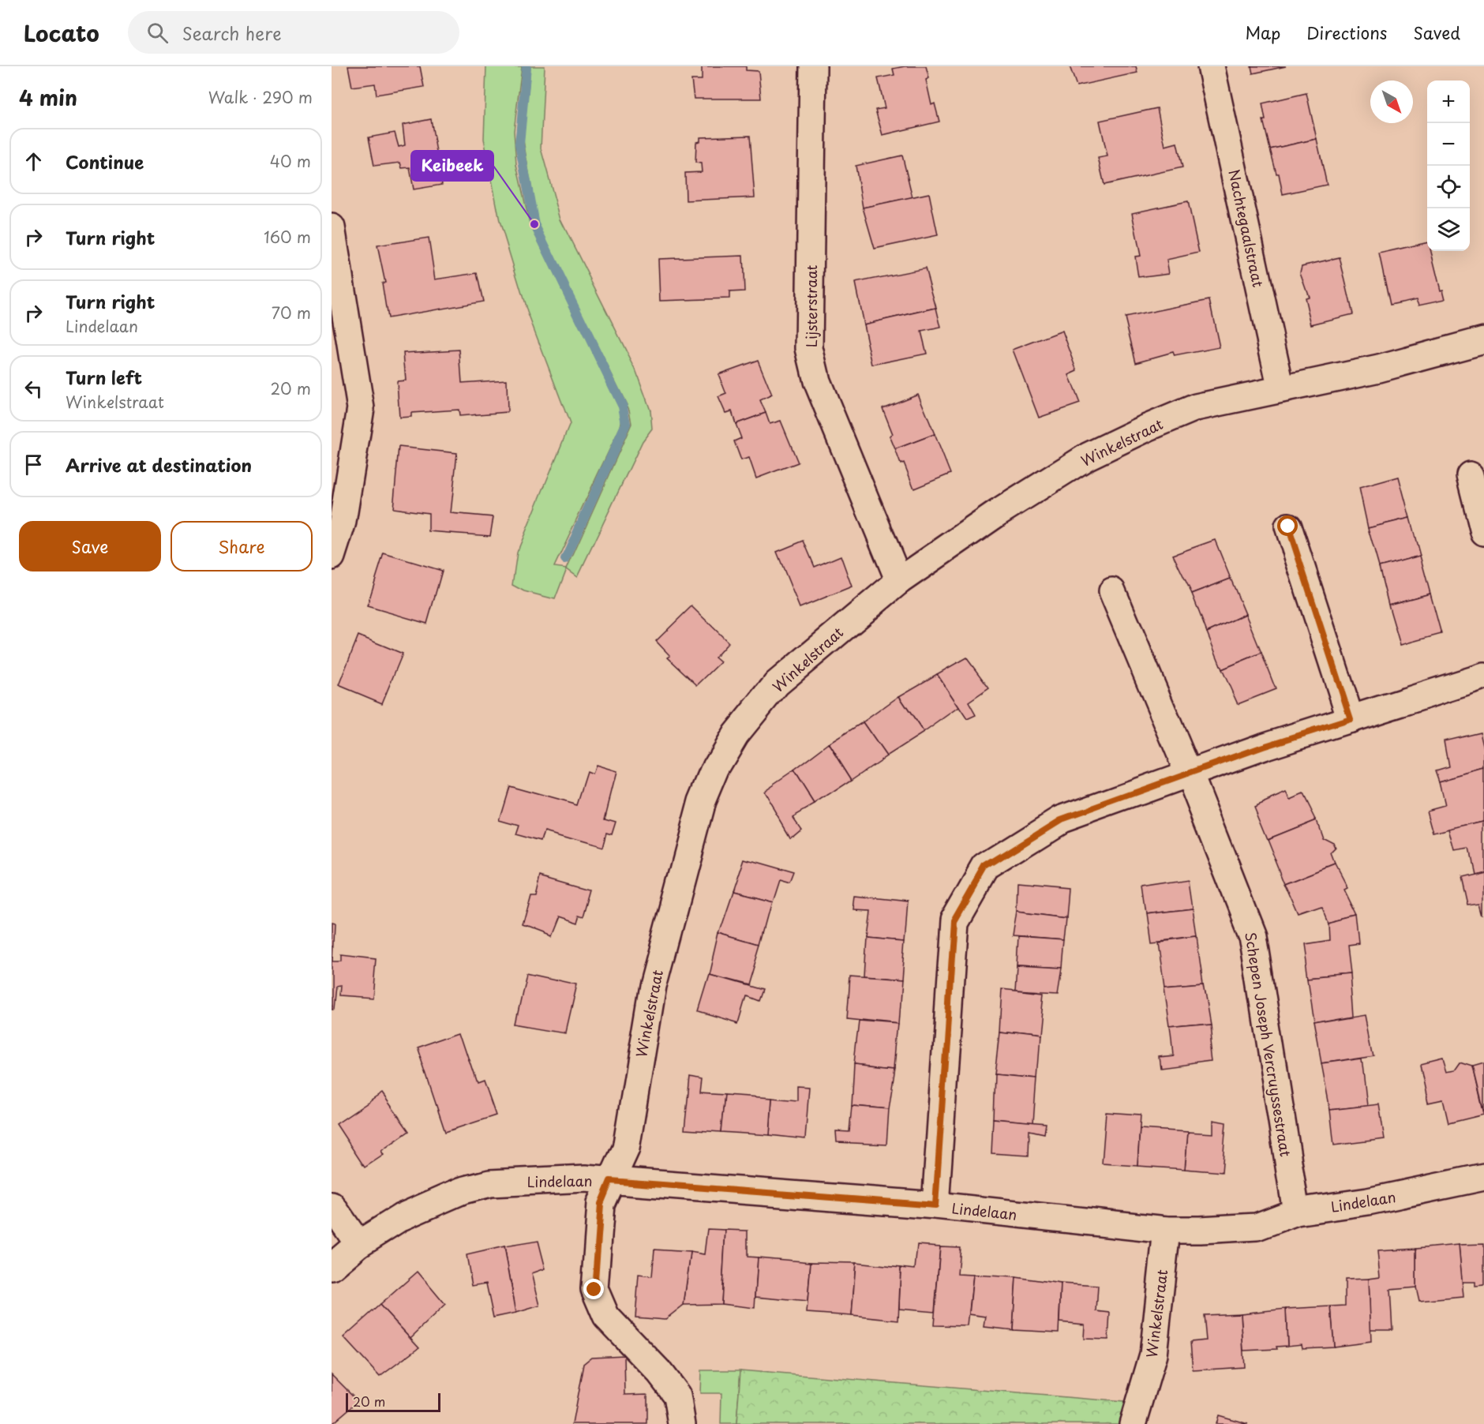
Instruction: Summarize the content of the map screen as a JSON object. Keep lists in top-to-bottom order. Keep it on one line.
{"streets":{"street":["Nachtegaalstraat","Lijsterstraat","Winkelstraat","Schepen Joseph Vercruyssestraat","Lindelaan"]},"crossings":[["Nachtegaalstraat","Winkelstraat"],["Lijsterstraat","Winkelstraat"],["Winkelstraat","Lindelaan"],["Schepen Joseph Vercruyssestraat","Lindelaan"]],"places":["Keibeek"],"scale_bar":"20 m","north":"bottom right","page":{"header":"Locato","search":"Search here","nav":["Map","Directions","Saved"],"heading":["4 min","Walk · 290 m"],"map_buttons":["+","−"],"list":[["Continue","40 m"],["Turn right","160 m"],["Turn right","Lindelaan","70 m"],["Turn left","Winkelstraat","20 m"],"Arrive at destination"],"buttons":["Save","Share"],"scale":"20 m"}}
